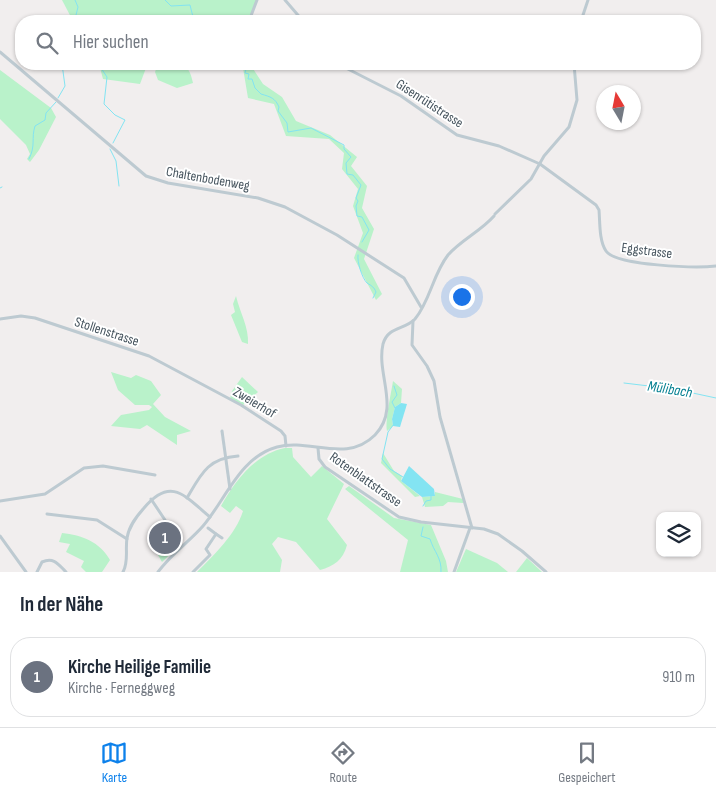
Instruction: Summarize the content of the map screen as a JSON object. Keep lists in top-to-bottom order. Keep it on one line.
{"streets":{"street":["Gisenrütistrasse","Chaltenbodenweg","Eggstrasse","Stollenstrasse","Zweierhof","Rotenblattstrasse"]},"crossings":[["Gisenrütistrasse","Eggstrasse"],["Stollenstrasse","Zweierhof"]],"water":["Mülibach"],"north":"top","page":{"search":"Hier suchen","pins":"1","heading":"In der Nähe","list":[{"mark":"1","name":"Kirche Heilige Familie","note":"Kirche · Ferneggweg","value":"910 m"}],"nav":["Karte","Route","Gespeichert"]}}
